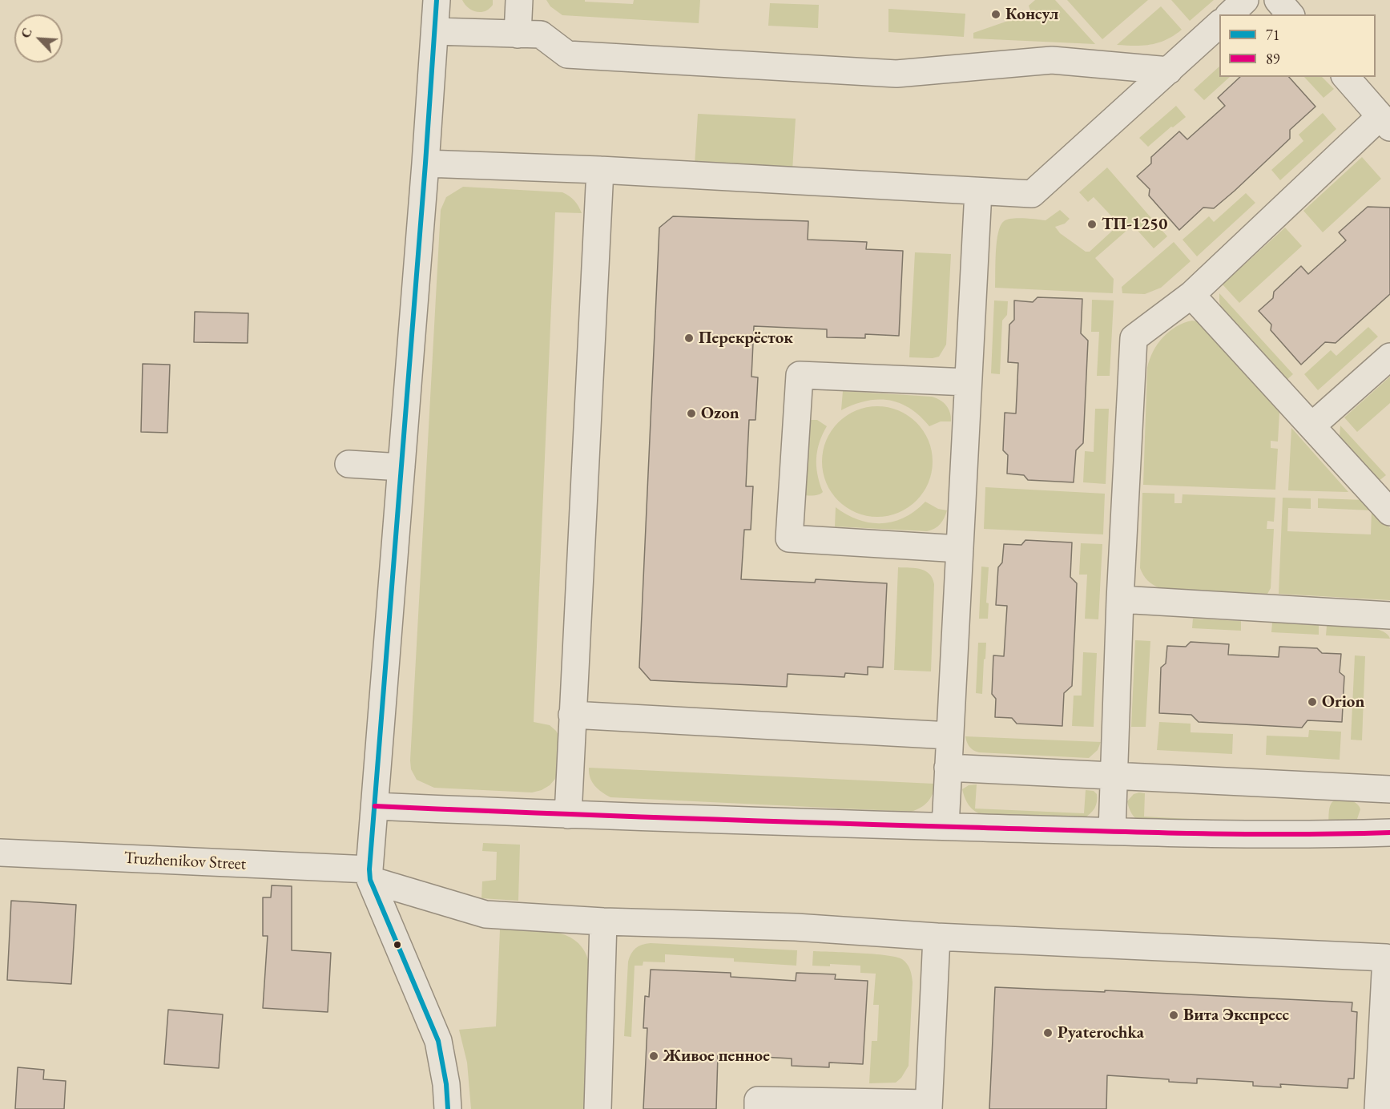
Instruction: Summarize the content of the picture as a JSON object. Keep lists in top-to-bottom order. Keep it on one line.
{"streets":{"street":["Truzhenikov Street"]},"places":["Консул","ТП-1250","Перекрёсток","Ozon","Orion","Вита Экспресс","Pyaterochka","Живое пенное"],"lines":["transit line 71","transit line 89"],"legend":["71","89"],"north":"top left"}
